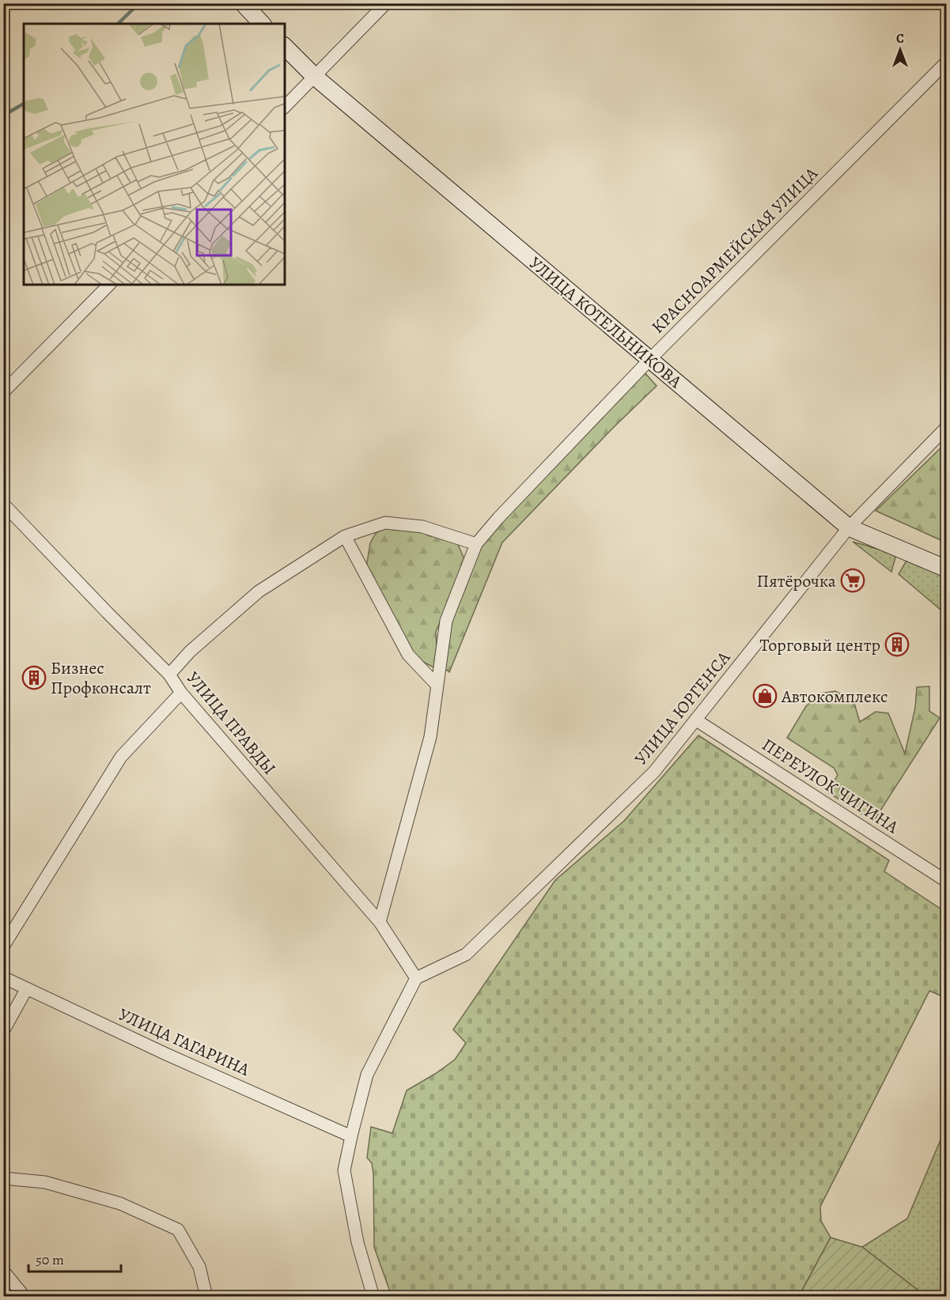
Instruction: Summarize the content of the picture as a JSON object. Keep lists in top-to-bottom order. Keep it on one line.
{"streets":{"street":["КРАСНОАРМЕЙСКАЯ УЛИЦА","УЛИЦА КОТЕЛЬНИКОВА","УЛИЦА ЮРГЕНСА","УЛИЦА ПРАВДЫ","ПЕРЕУЛОК ЧИГИНА","УЛИЦА ГАГАРИНА"]},"crossings":[["КРАСНОАРМЕЙСКАЯ УЛИЦА","УЛИЦА КОТЕЛЬНИКОВА"],["КРАСНОАРМЕЙСКАЯ УЛИЦА","УЛИЦА ПРАВДЫ"],["УЛИЦА КОТЕЛЬНИКОВА","УЛИЦА ЮРГЕНСА"],["УЛИЦА ЮРГЕНСА","УЛИЦА ПРАВДЫ"],["УЛИЦА ЮРГЕНСА","ПЕРЕУЛОК ЧИГИНА"]],"places":{"supermarket":["Пятёрочка"],"building":["Торговый центр","Бизнес Профконсалт"],"shop":["Автокомплекс"]},"scale_bar":"50 m","north":"top"}
